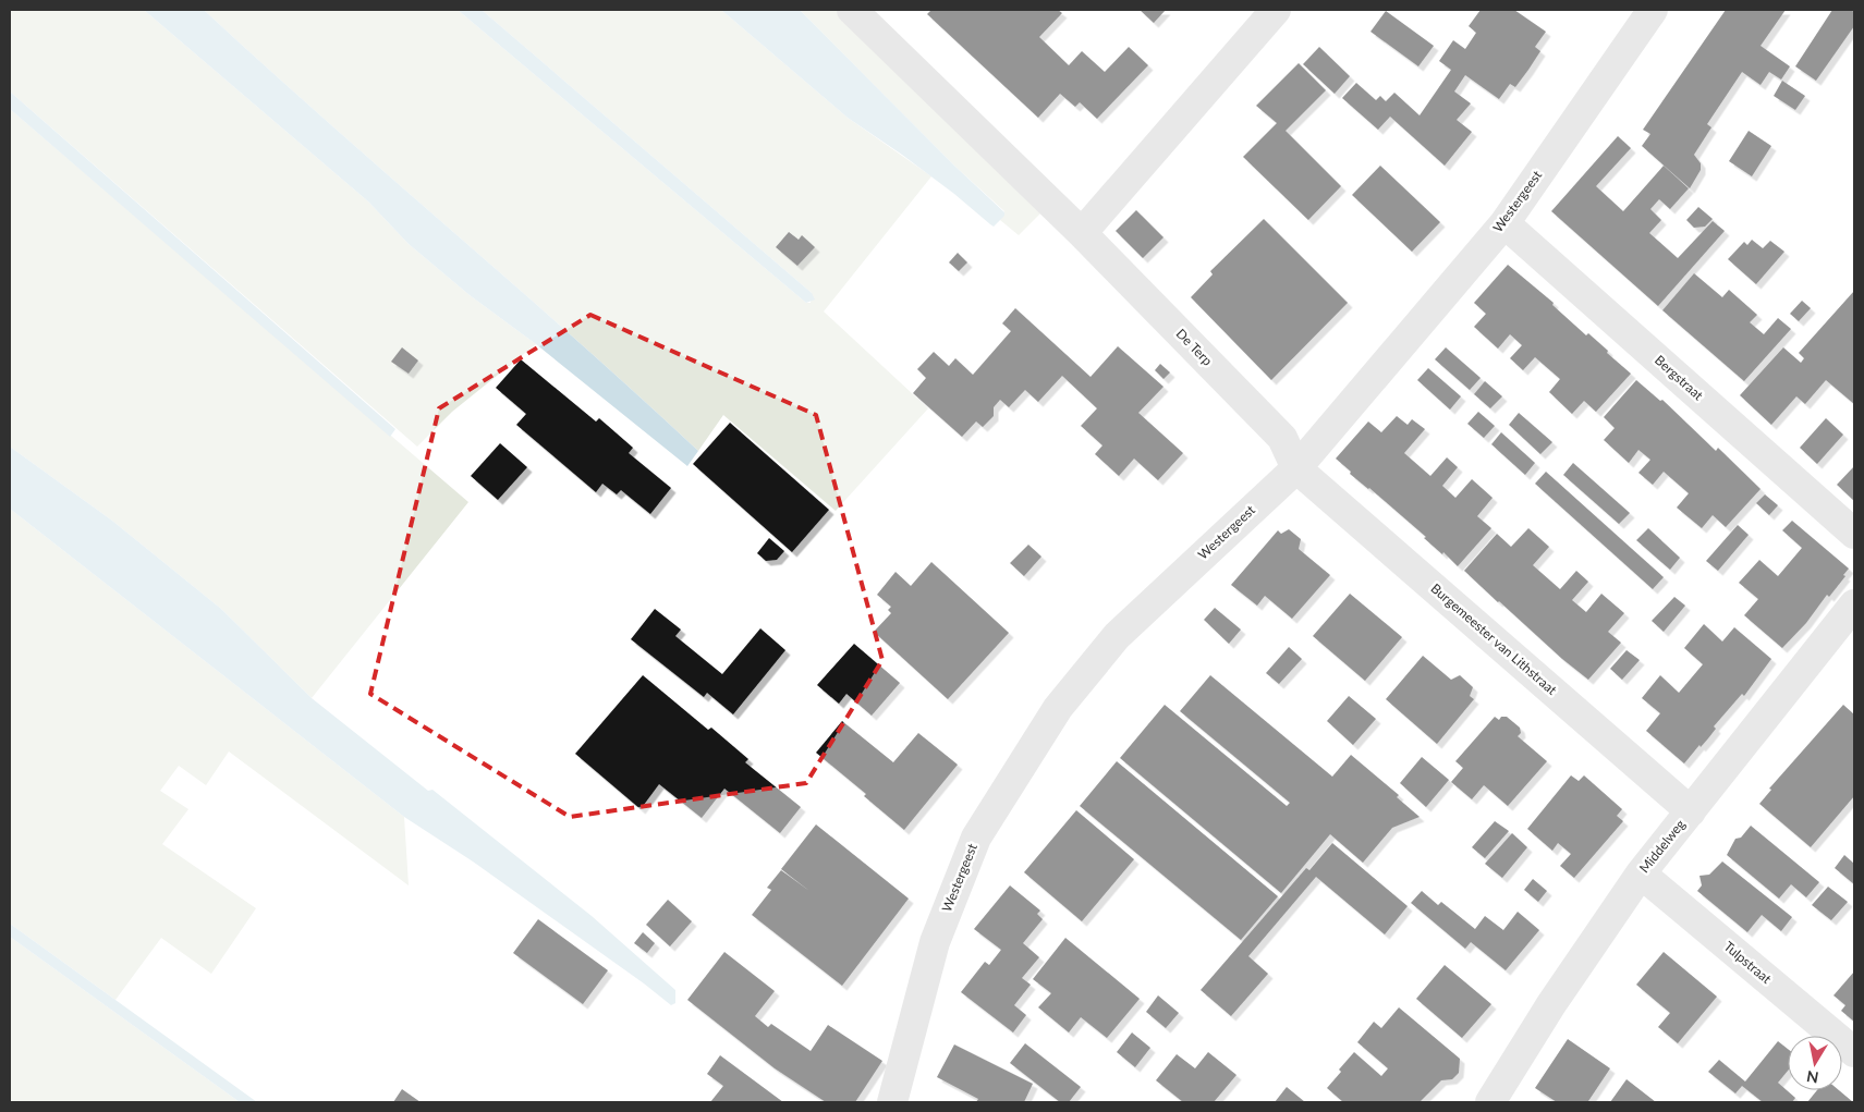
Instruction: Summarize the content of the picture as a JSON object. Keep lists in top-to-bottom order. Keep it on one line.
{"streets":{"street":["Westergeest","De Terp","Bergstraat","Burgemeester van Lithstraat","Middelweg","Tulpstraat"]},"crossings":[["Westergeest","De Terp"],["Westergeest","Bergstraat"],["Westergeest","Burgemeester van Lithstraat"],["De Terp","Burgemeester van Lithstraat"],["Burgemeester van Lithstraat","Middelweg"],["Middelweg","Tulpstraat"]],"north":"bottom"}
